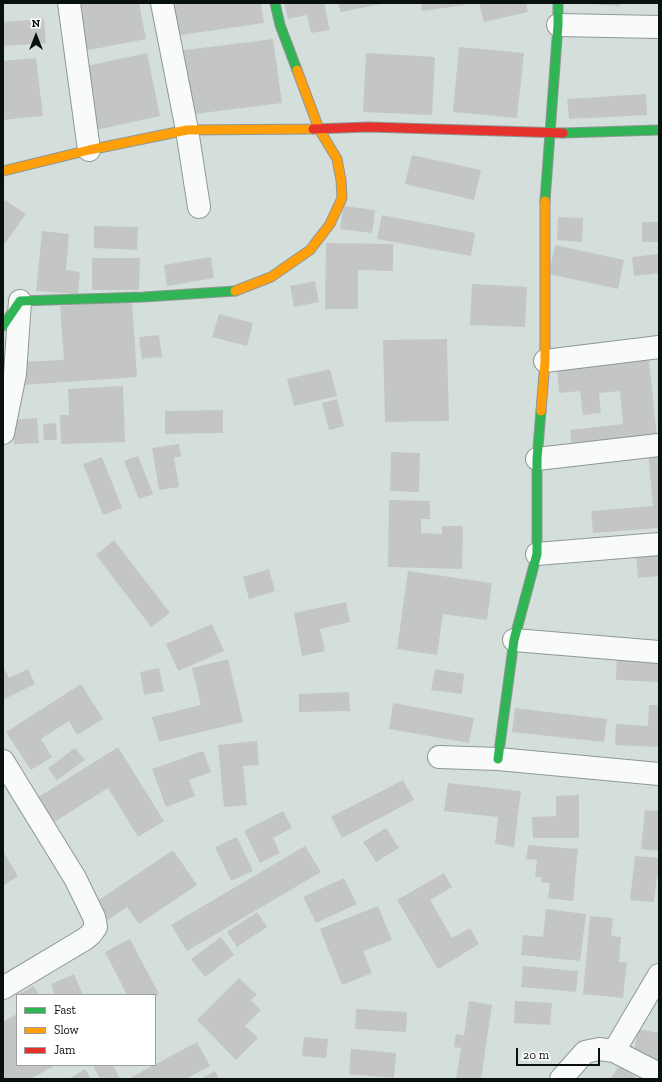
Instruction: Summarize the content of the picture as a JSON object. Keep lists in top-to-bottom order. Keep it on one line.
{"legend":["Fast","Slow","Jam"],"scale_bar":"20 m","north":"top"}
